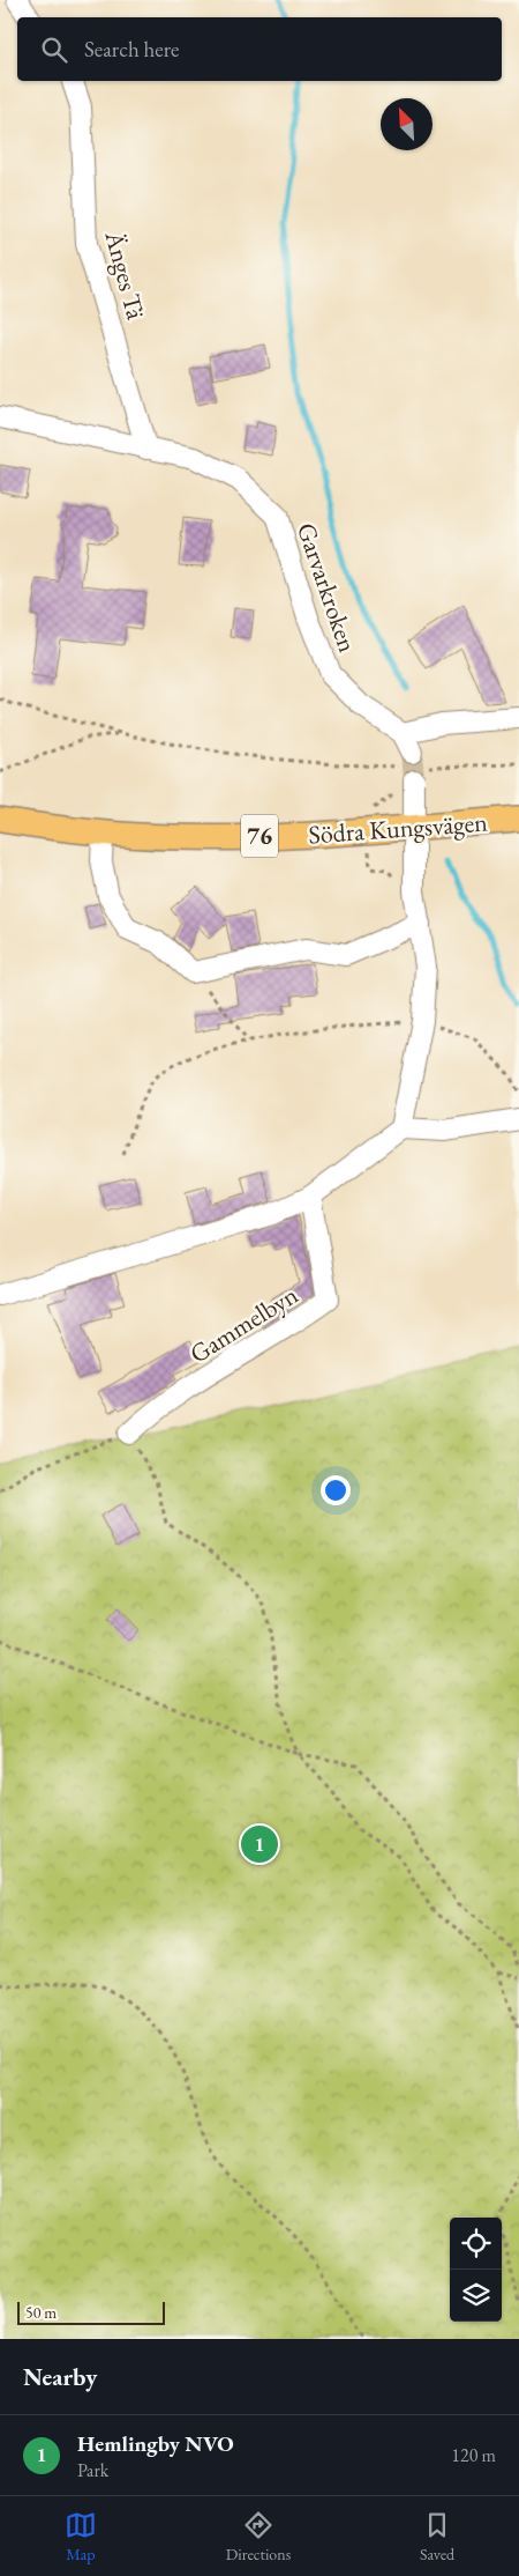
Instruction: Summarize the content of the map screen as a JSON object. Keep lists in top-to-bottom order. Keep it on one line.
{"streets":{"main road":["Södra Kungsvägen","76"],"street":["Änges Tä","Garvarkroken","Gammelbyn"]},"crossings":[["Änges Tä","Garvarkroken"]],"scale_bar":"50 m","north":"top left","page":{"search":"Search here","pins":"1","scale":"50 m","heading":"Nearby","list":[{"mark":"1","name":"Hemlingby NVO","note":"Park","value":"120 m"}],"nav":["Map","Directions","Saved"]}}
